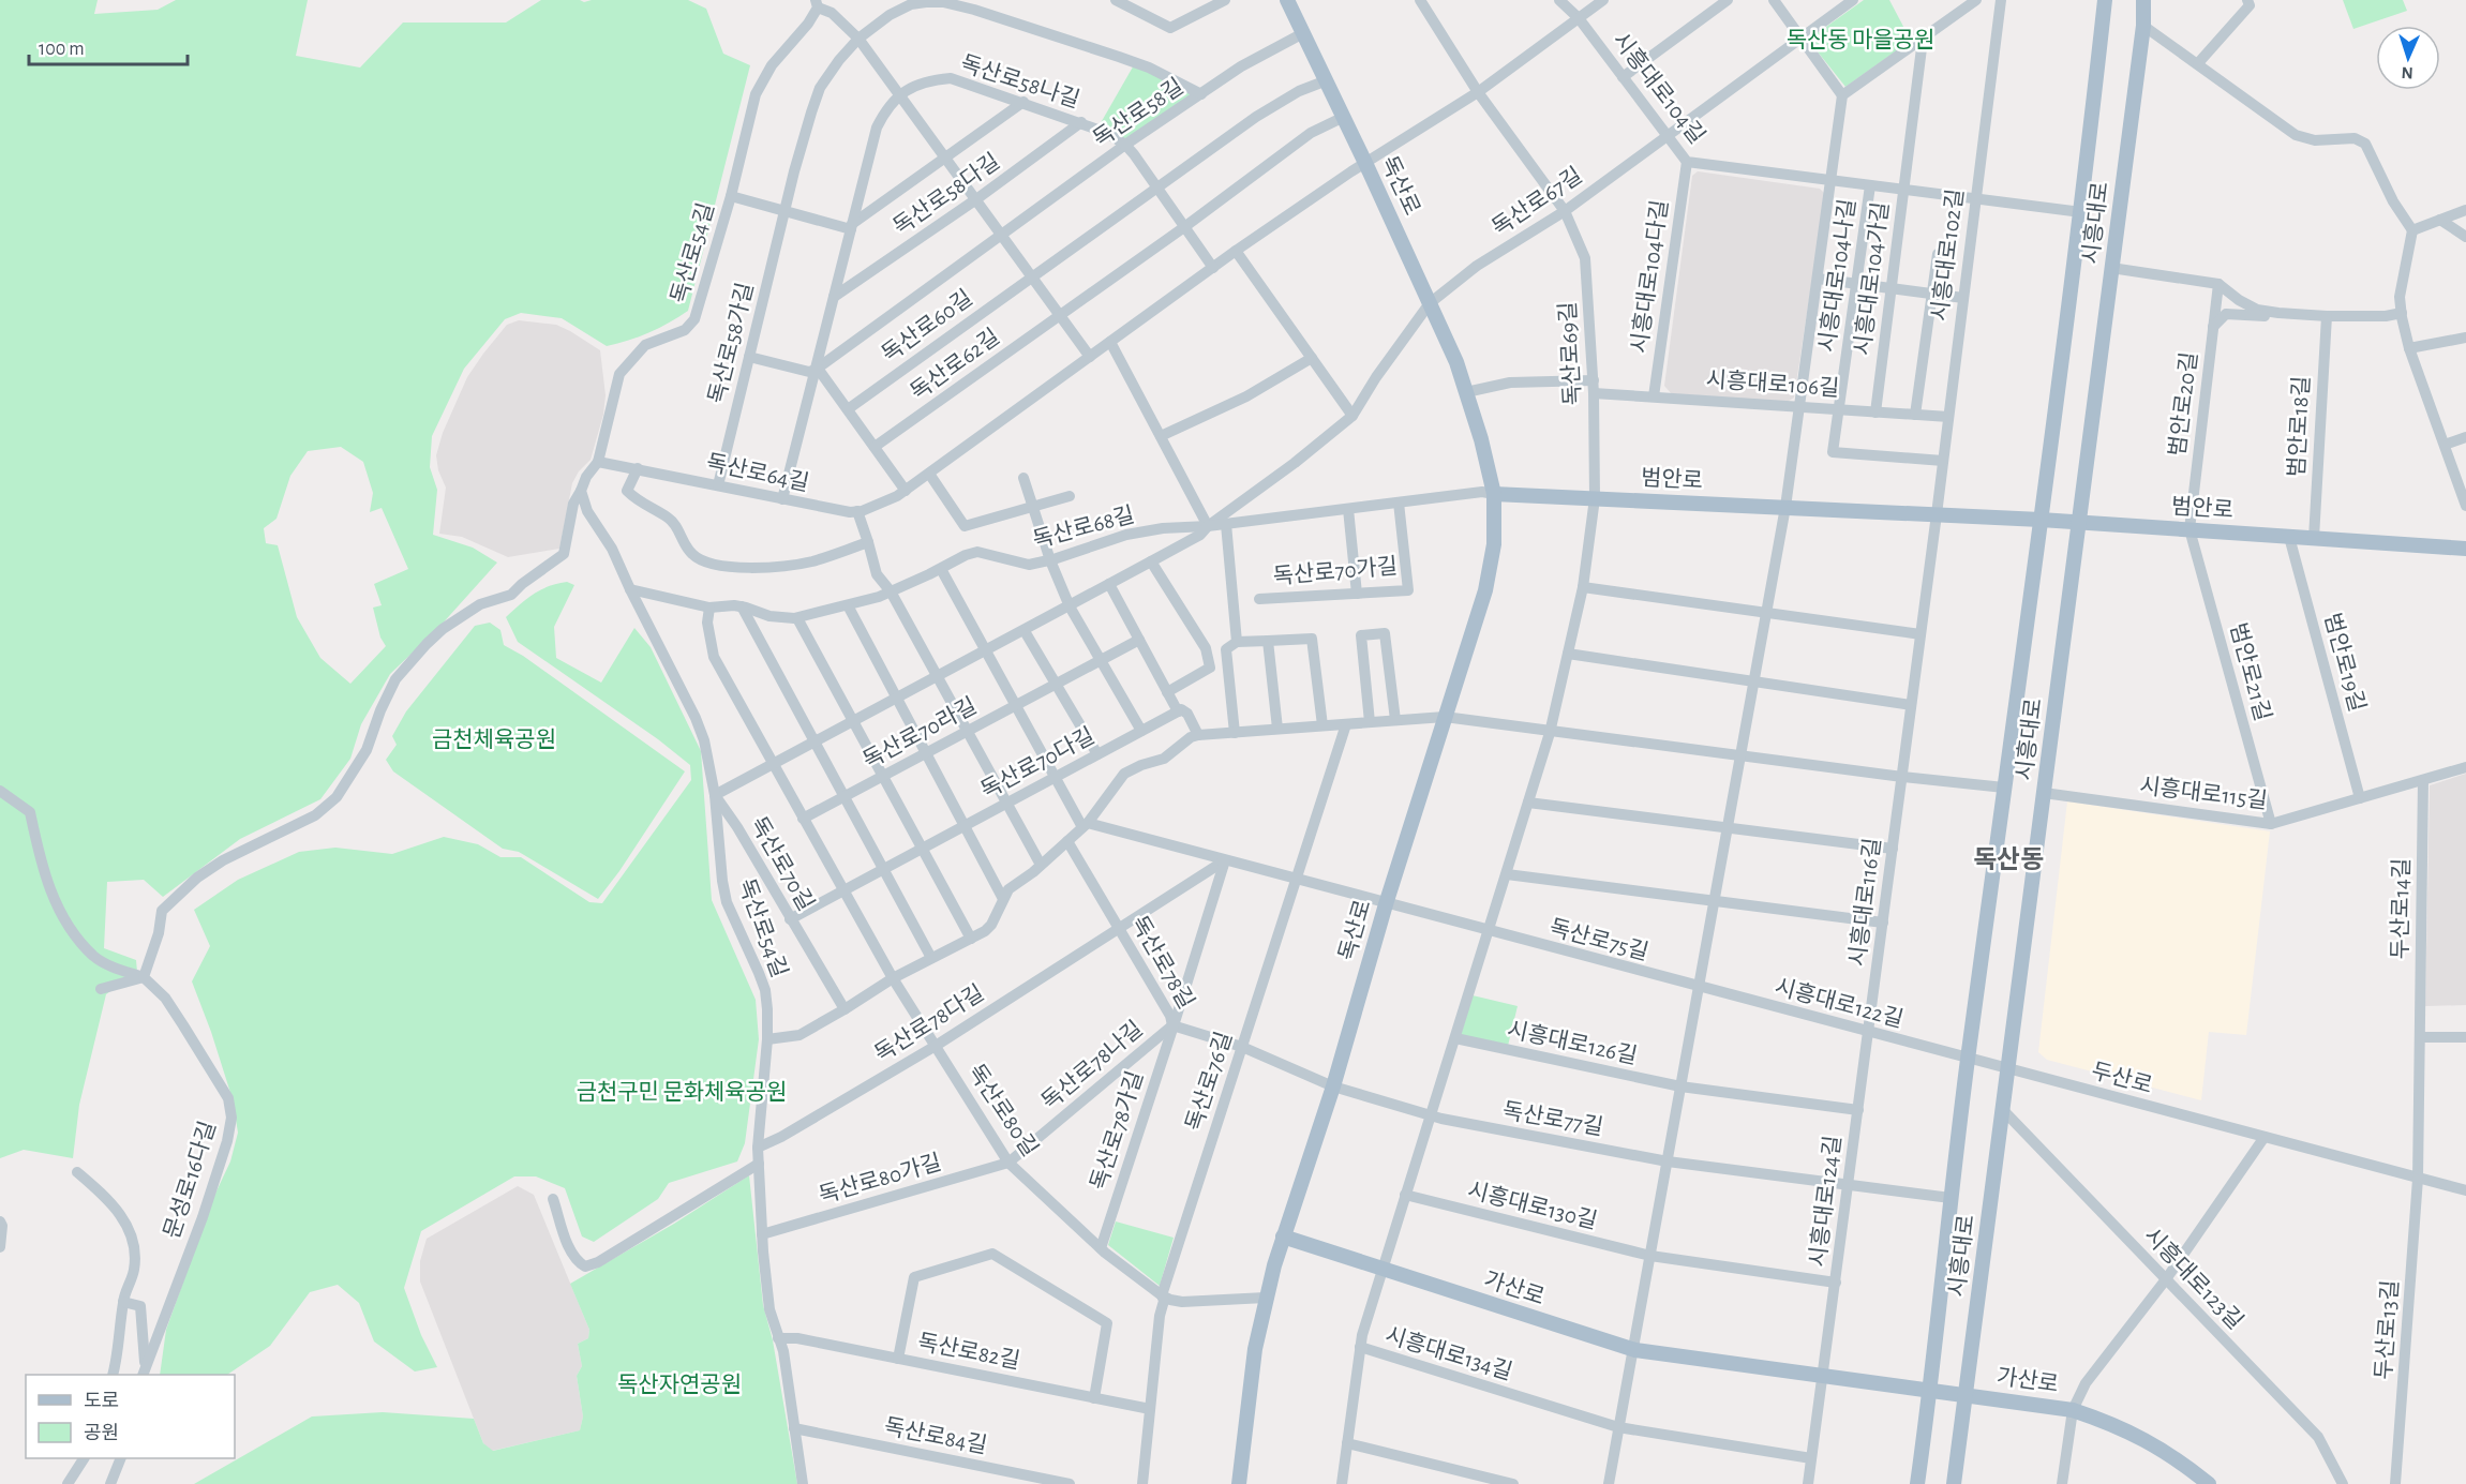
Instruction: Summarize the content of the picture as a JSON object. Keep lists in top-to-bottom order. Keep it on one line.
{"streets":{"main road":["독산로","시흥대로","범안로","가산로"],"street":["독산로58나길","시흥대로104길","독산로58길","독산로58다길","독산로67길","독산로54길","시흥대로102길","시흥대로104나길","시흥대로104다길","시흥대로104가길","독산로60길","독산로58가길","독산로69길","독산로62길","시흥대로106길","범안로20길","범안로18길","독산로64길","독산로68길","독산로70가길","범안로19길","범안로21길","독산로70라길","독산로70다길","시흥대로115길","독산로70길","시흥대로116길","두산로14길","독산로75길","독산로78길","시흥대로122길","독산로78다길","시흥대로126길","독산로78나길","두산로","독산로76길","독산로80길","독산로77길","독산로78가길","독산로80가길","문성로16다길","시흥대로124길","시흥대로130길","시흥대로123길","두산로13길","독산로82길","시흥대로134길","독산로84길"]},"crossings":[["독산로58나길","독산로58길"],["독산로58나길","독산로58다길"],["시흥대로104길","독산로67길"],["시흥대로104길","시흥대로"],["시흥대로104길","시흥대로102길"],["시흥대로104길","시흥대로104나길"],["시흥대로104길","시흥대로104다길"],["시흥대로104길","시흥대로104가길"],["시흥대로104길","독산로64길"],["독산로58길","독산로"],["독산로58길","독산로58가길"],["독산로","독산로67길"],["독산로","독산로60길"],["독산로","독산로62길"],["독산로","독산로64길"],["독산로","범안로"],["독산로","독산로75길"],["독산로","독산로78길"],["독산로","독산로80길"],["독산로","독산로77길"],["독산로","가산로"],["독산로67길","독산로69길"],["시흥대로","범안로"],["시흥대로","시흥대로115길"],["시흥대로","시흥대로122길"],["시흥대로","두산로"],["시흥대로","독산로77길"],["시흥대로","시흥대로123길"],["시흥대로","가산로"],["독산로54길","독산로64길"],["독산로54길","독산로68길"],["독산로54길","독산로70길"],["독산로54길","독산로78다길"],["독산로54길","독산로80가길"],["독산로54길","문성로16다길"],["독산로54길","독산로82길"],["독산로54길","독산로84길"],["시흥대로102길","시흥대로104나길"],["시흥대로102길","시흥대로106길"],["시흥대로102길","범안로"],["시흥대로104나길","시흥대로106길"],["시흥대로104다길","시흥대로106길"],["시흥대로104가길","시흥대로106길"],["독산로58가길","독산로64길"],["독산로69길","시흥대로106길"],["독산로69길","독산로64길"],["독산로69길","범안로"],["범안로20길","범안로"],["범안로20길","범안로21길"],["범안로18길","범안로"],["범안로","범안로19길"],["범안로","범안로21길"],["독산로68길","독산로70길"],["범안로19길","시흥대로115길"],["범안로21길","시흥대로115길"],["독산로70라길","독산로70길"],["독산로70다길","독산로70길"],["시흥대로115길","두산로14길"],["독산로70길","독산로80길"],["시흥대로116길","시흥대로122길"],["시흥대로116길","시흥대로124길"],["두산로14길","두산로"],["두산로14길","두산로13길"],["독산로75길","시흥대로122길"],["독산로75길","독산로78다길"],["독산로75길","독산로76길"],["독산로75길","독산로78가길"],["독산로78길","독산로78다길"],["독산로78길","독산로78나길"],["독산로78길","독산로76길"],["독산로78길","독산로77길"],["독산로78길","독산로78가길"],["시흥대로122길","두산로"],["시흥대로122길","시흥대로124길"],["독산로78다길","독산로80길"],["독산로78다길","독산로78가길"],["시흥대로126길","시흥대로124길"],["독산로78나길","독산로80길"],["독산로78나길","독산로78가길"],["독산로78나길","독산로80가길"],["두산로","두산로13길"],["독산로76길","독산로80길"],["독산로80길","독산로78가길"],["독산로80길","독산로80가길"],["독산로77길","시흥대로124길"],["시흥대로124길","시흥대로130길"],["시흥대로124길","가산로"],["시흥대로123길","가산로"]],"districts":["독산동"],"parks":["독산동 마을공원","금천체육공원","금천구민 문화체육공원","독산자연공원"],"legend":["도로","공원"],"scale_bar":"100 m","north":"bottom"}
